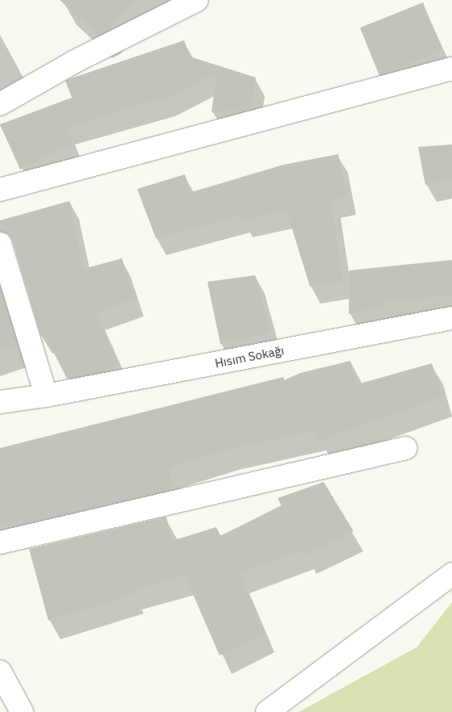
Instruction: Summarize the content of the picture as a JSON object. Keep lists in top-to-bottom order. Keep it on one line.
{"streets":{"street":["Hısım Sokağı"]}}
